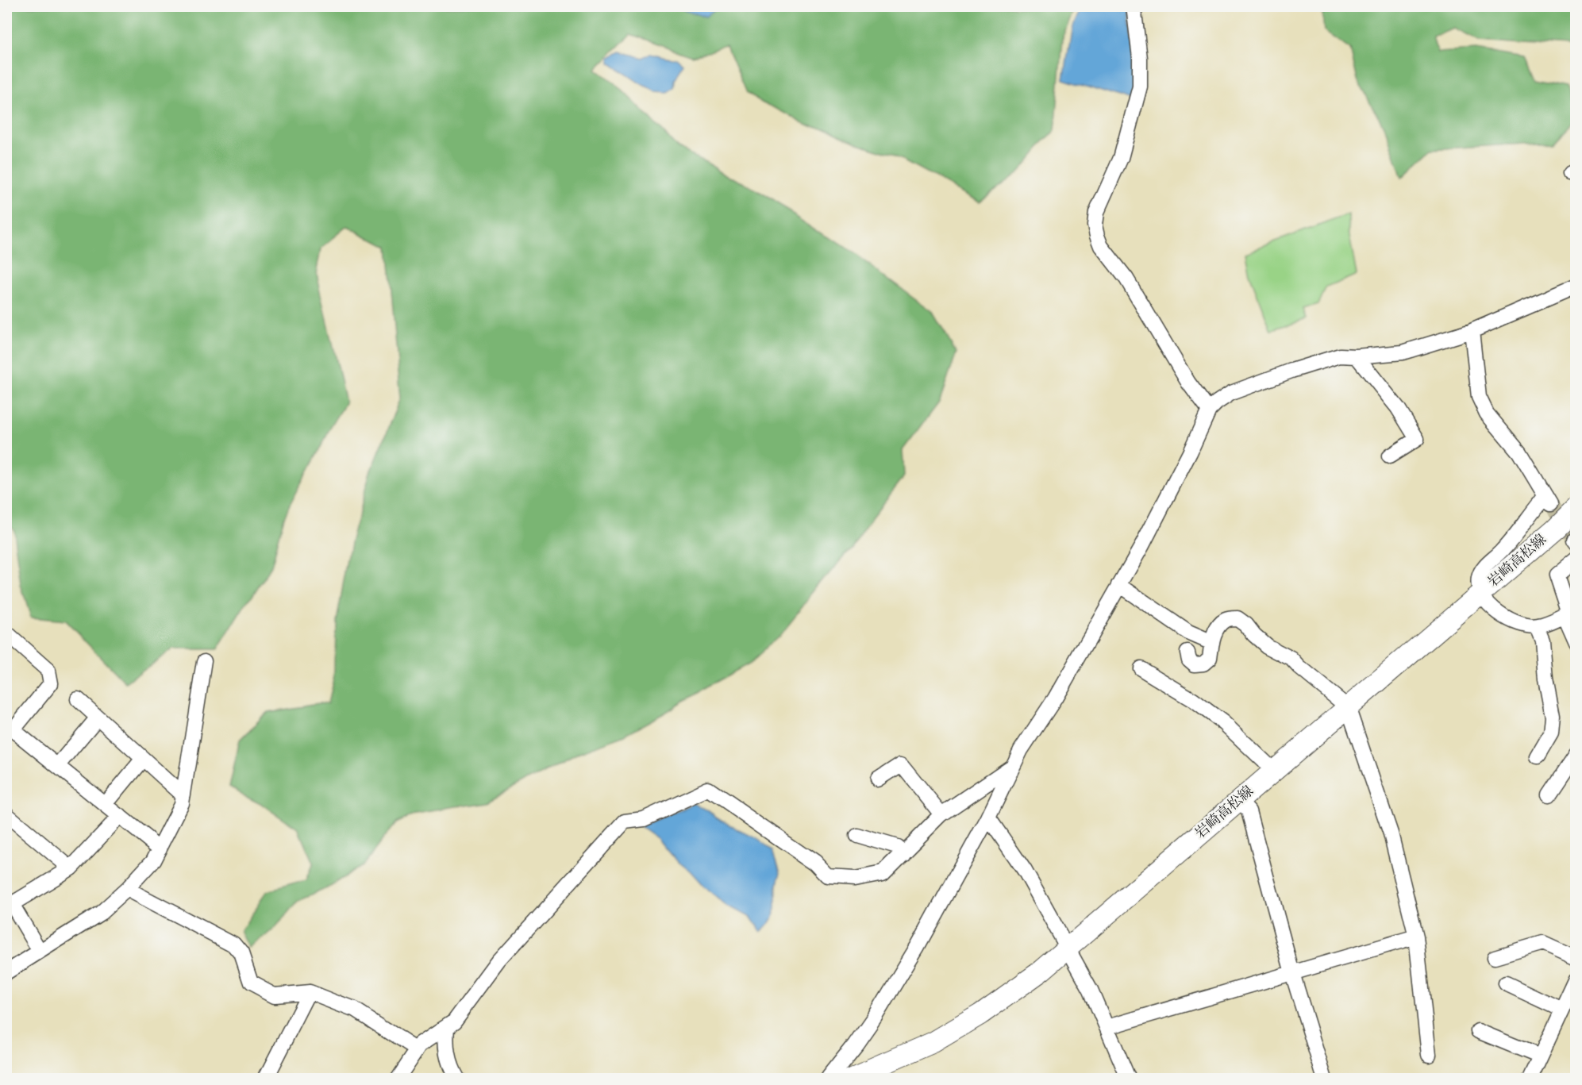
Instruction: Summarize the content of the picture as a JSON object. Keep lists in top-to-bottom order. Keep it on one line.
{"streets":{"main road":["岩崎高松線"]}}
